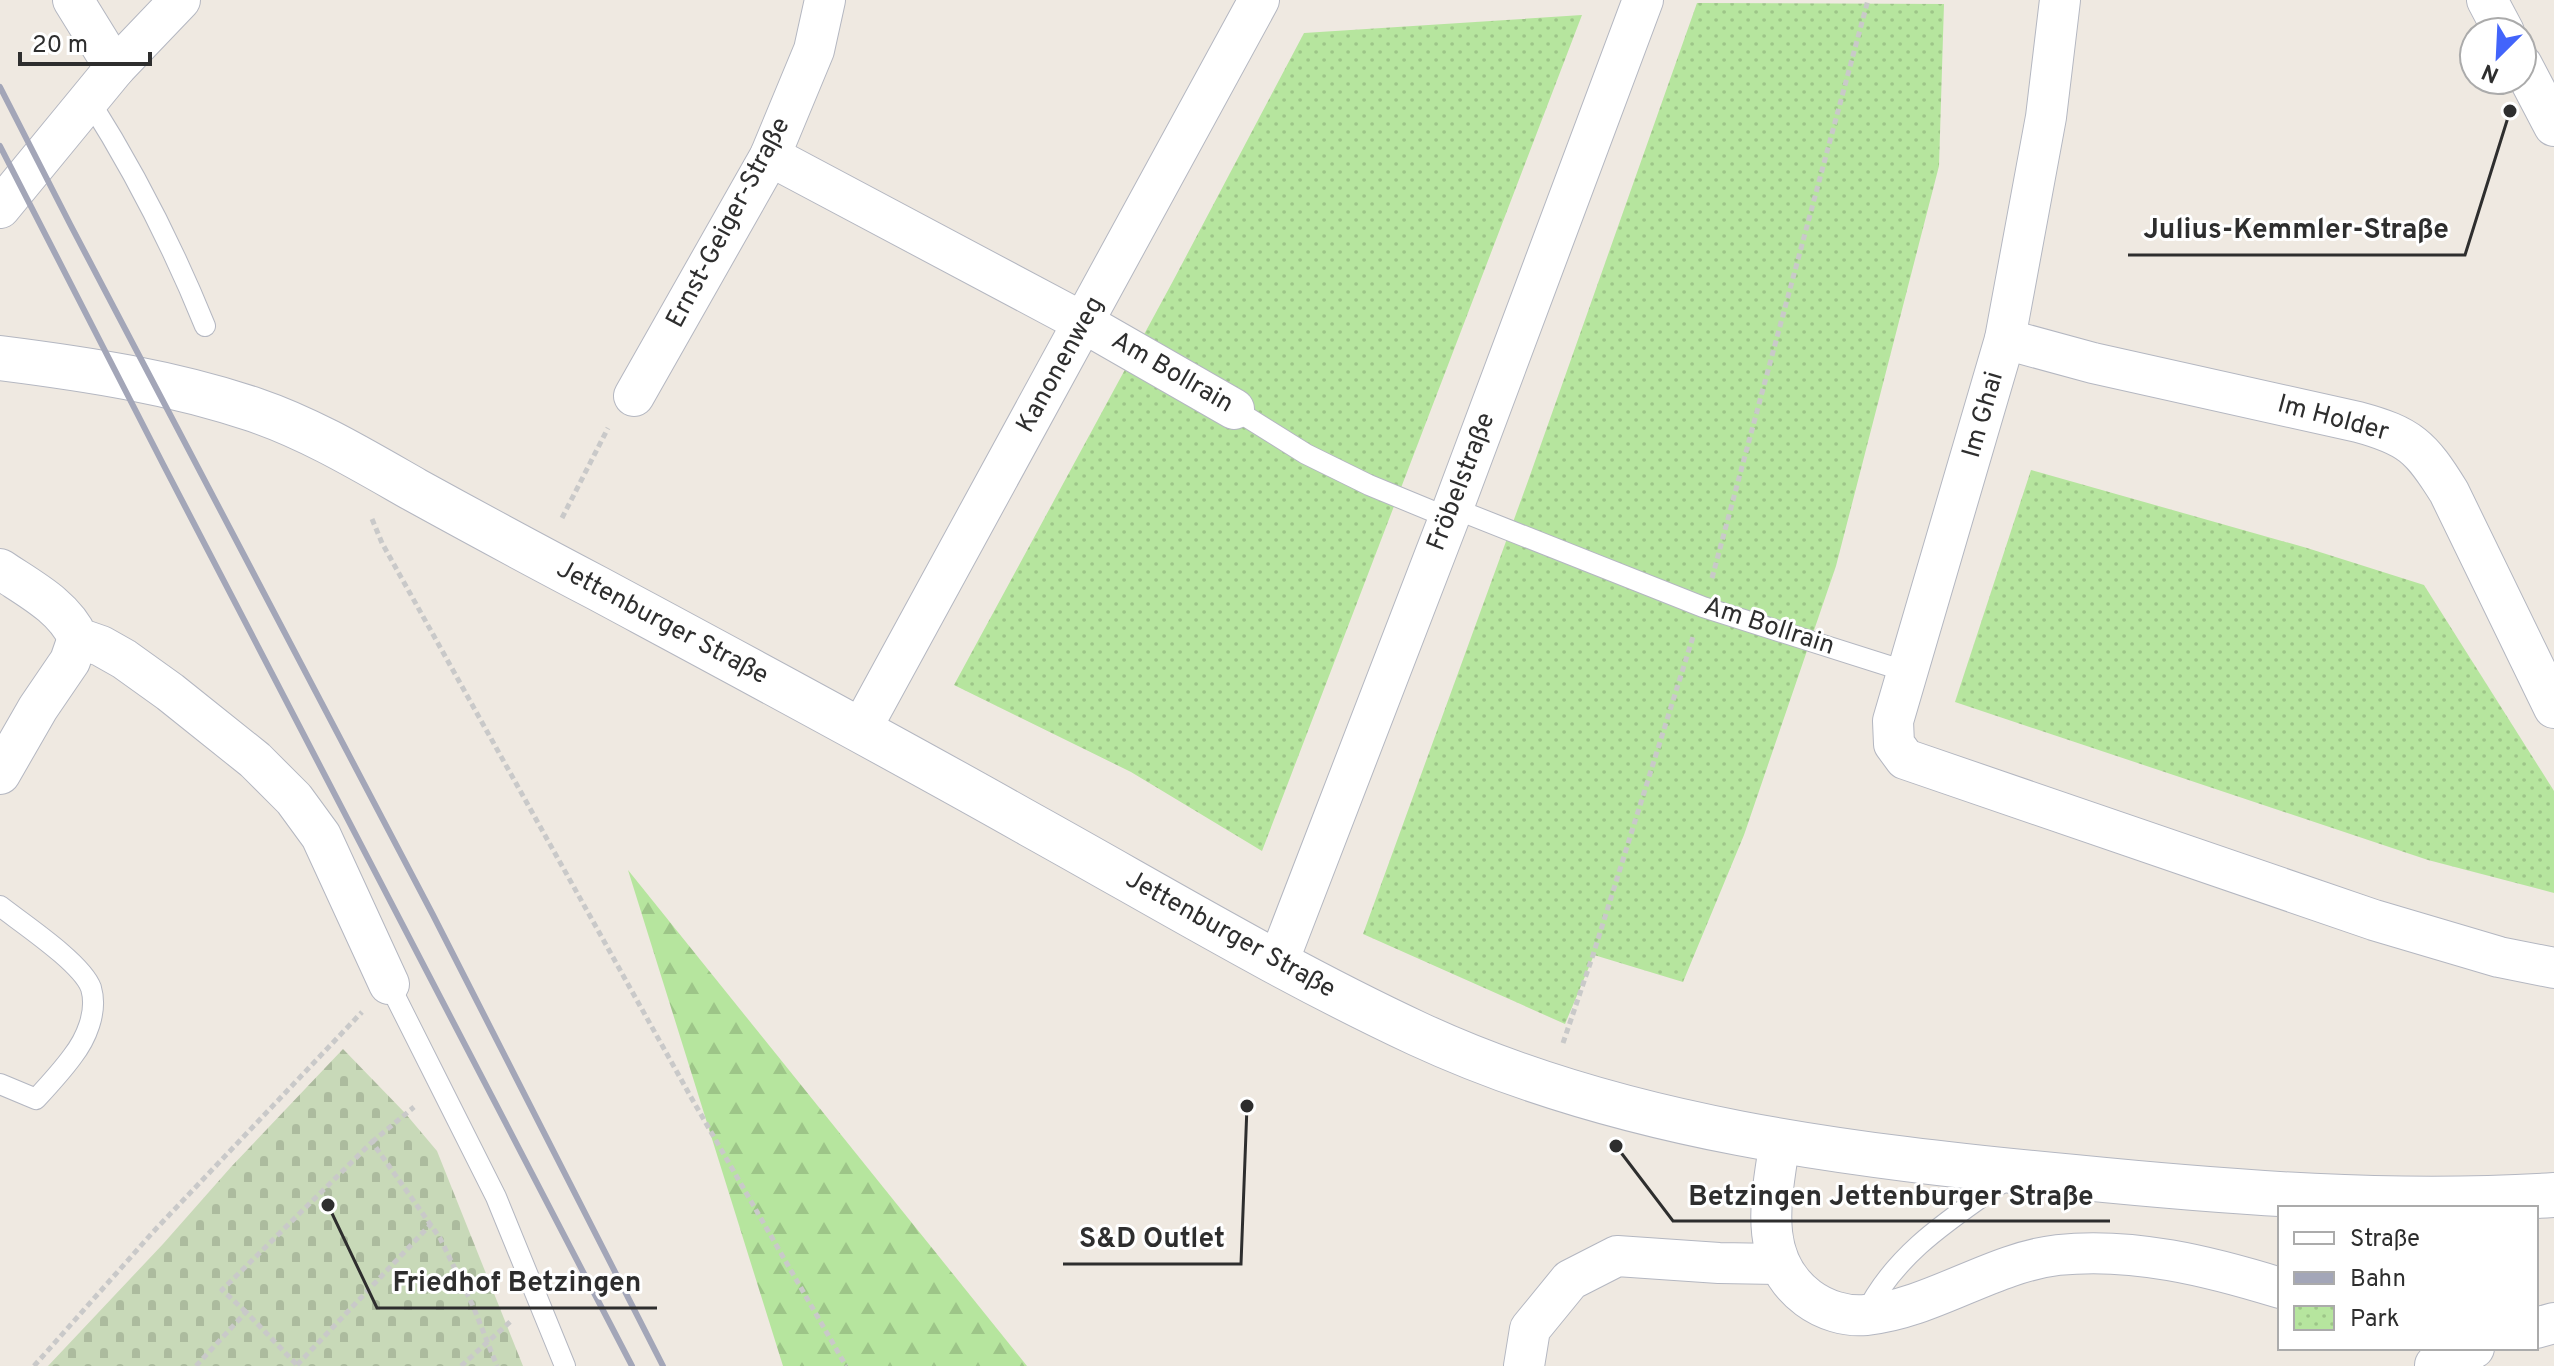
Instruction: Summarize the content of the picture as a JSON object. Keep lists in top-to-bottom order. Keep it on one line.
{"streets":{"street":["Ernst-Geiger-Straße","Kanonenweg","Am Bollrain","Im Ghai","Im Holder","Fröbelstraße","Jettenburger Straße"]},"crossings":[["Ernst-Geiger-Straße","Am Bollrain"],["Kanonenweg","Am Bollrain"],["Kanonenweg","Jettenburger Straße"],["Am Bollrain","Im Ghai"],["Am Bollrain","Fröbelstraße"],["Im Ghai","Im Holder"],["Fröbelstraße","Jettenburger Straße"]],"places":["Julius-Kemmler-Straße","S&D Outlet","Betzingen Jettenburger Straße","Friedhof Betzingen"],"legend":["Straße","Bahn","Park"],"scale_bar":"20 m","north":"bottom left"}
